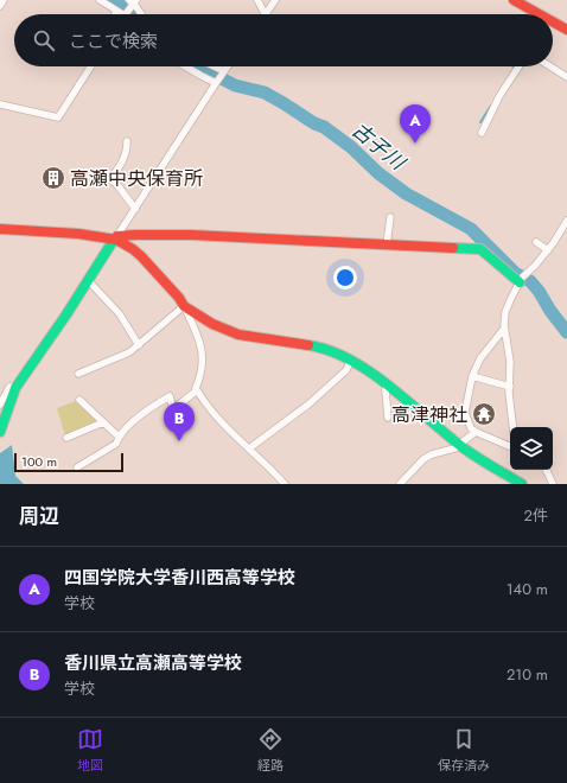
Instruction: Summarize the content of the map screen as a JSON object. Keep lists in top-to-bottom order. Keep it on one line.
{"water":["古子川"],"places":{"building":["高瀬中央保育所"],"temple":["高津神社"]},"scale_bar":"100 m","page":{"search":"ここで検索","pins":["A","B"],"scale":"100 m","heading":["周辺","2件"],"list":[{"mark":"A","name":"四国学院大学香川西高等学校","note":"学校","value":"140 m"},{"mark":"B","name":"香川県立高瀬高等学校","note":"学校","value":"210 m"}],"nav":["地図","経路","保存済み"]}}
